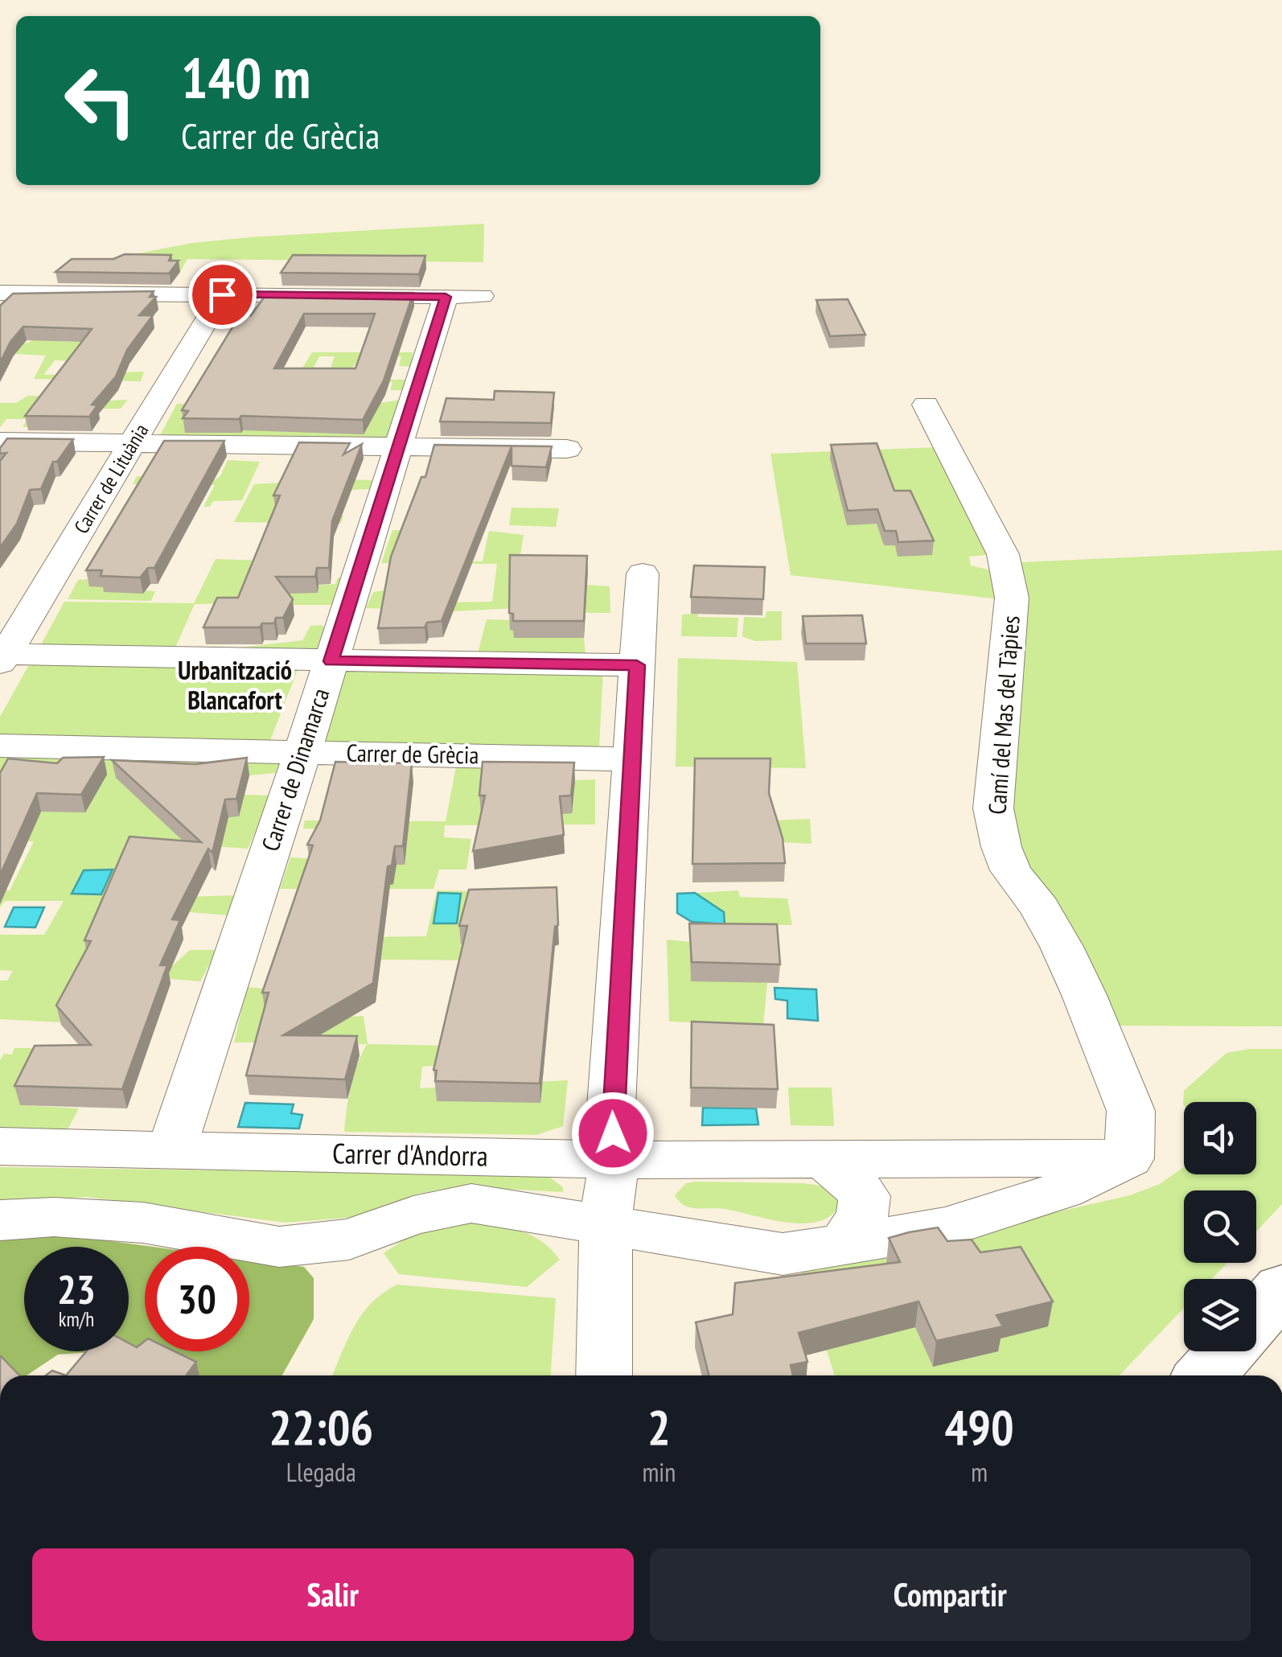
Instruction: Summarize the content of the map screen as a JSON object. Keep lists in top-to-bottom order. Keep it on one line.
{"streets":{"street":["Carrer de Lituània","Camí del Mas del Tàpies","Carrer de Grècia","Carrer de Dinamarca","Carrer d'Andorra"]},"crossings":[["Camí del Mas del Tàpies","Carrer d'Andorra"],["Carrer de Grècia","Carrer de Dinamarca"],["Carrer de Dinamarca","Carrer d'Andorra"]],"districts":["Urbanització Blancafort"],"page":{"turn":["140 m","Carrer de Grècia"],"speed":"23 km/h","limit":"30","eta":["22:06","Llegada","2","min","490","m"],"buttons":["Salir","Compartir"]}}
